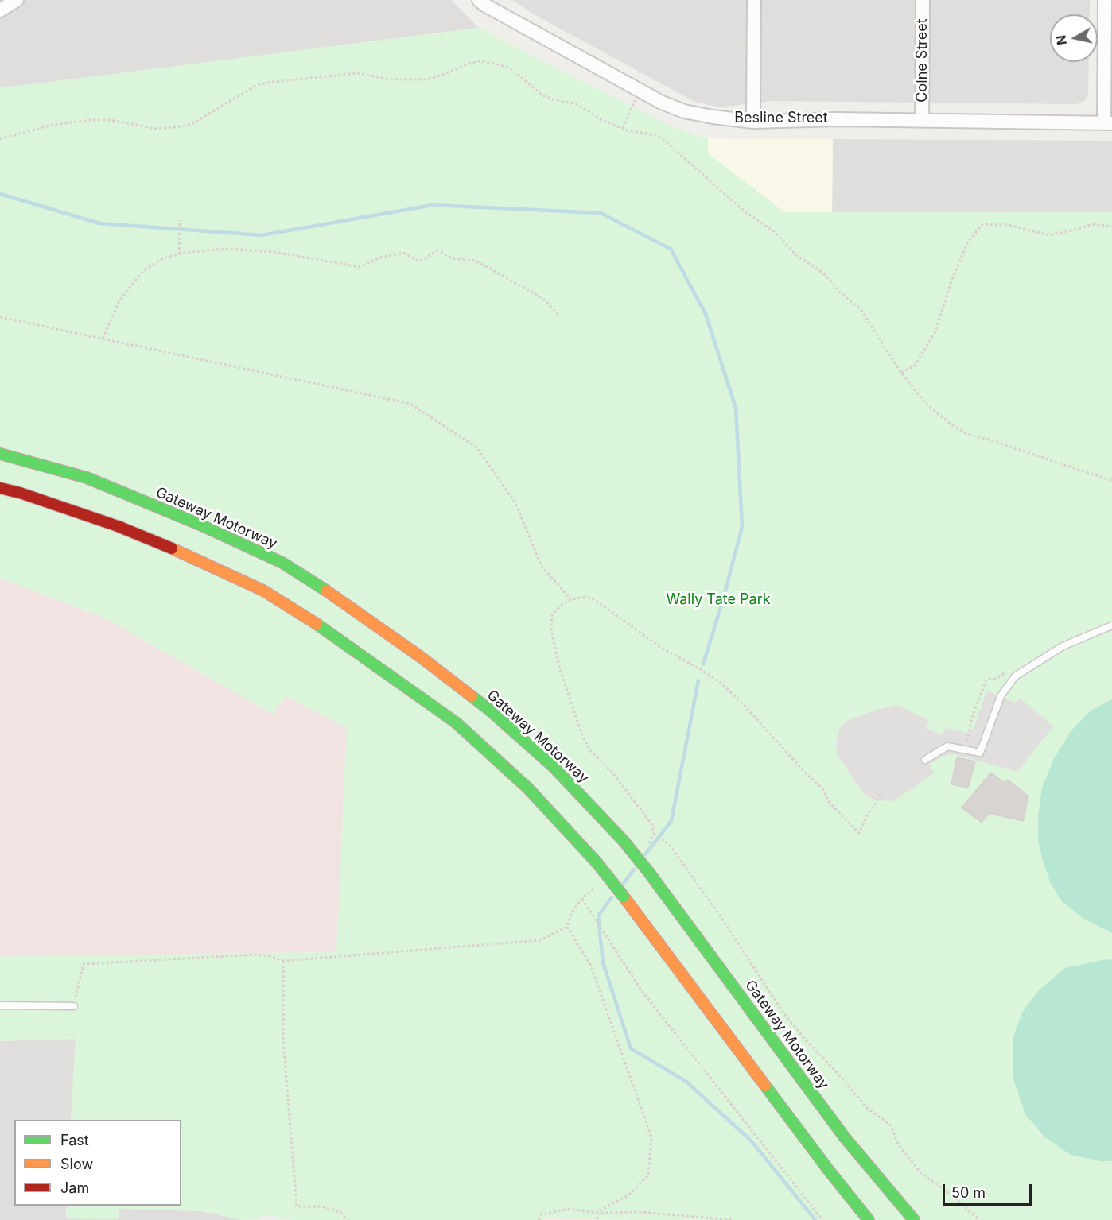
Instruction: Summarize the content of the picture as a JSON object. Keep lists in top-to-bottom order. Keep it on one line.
{"streets":{"highway":["Gateway Motorway"],"street":["Colne Street","Besline Street"]},"crossings":[["Colne Street","Besline Street"]],"parks":["Wally Tate Park"],"legend":["Fast","Slow","Jam"],"scale_bar":"50 m","north":"left"}
